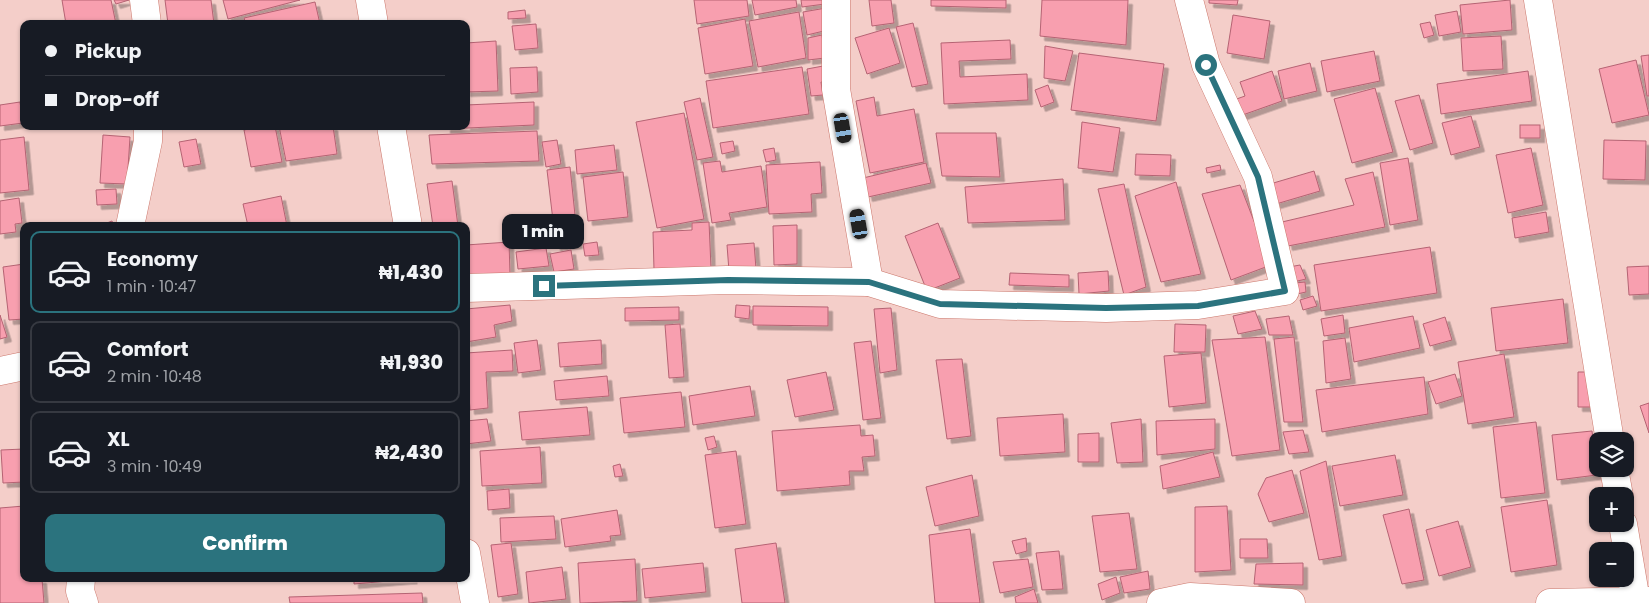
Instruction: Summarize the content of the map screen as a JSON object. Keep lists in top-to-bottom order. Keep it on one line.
{"page":{"banner":["Pickup","Drop-off"],"bubble":"1 min","list":[{"name":"Economy","note":"1 min · 10:47","value":"₦1,430"},{"name":"Comfort","note":"2 min · 10:48","value":"₦1,930"},{"name":"XL","note":"3 min · 10:49","value":"₦2,430"}],"map_buttons":["+","−"],"buttons":"Confirm"}}
